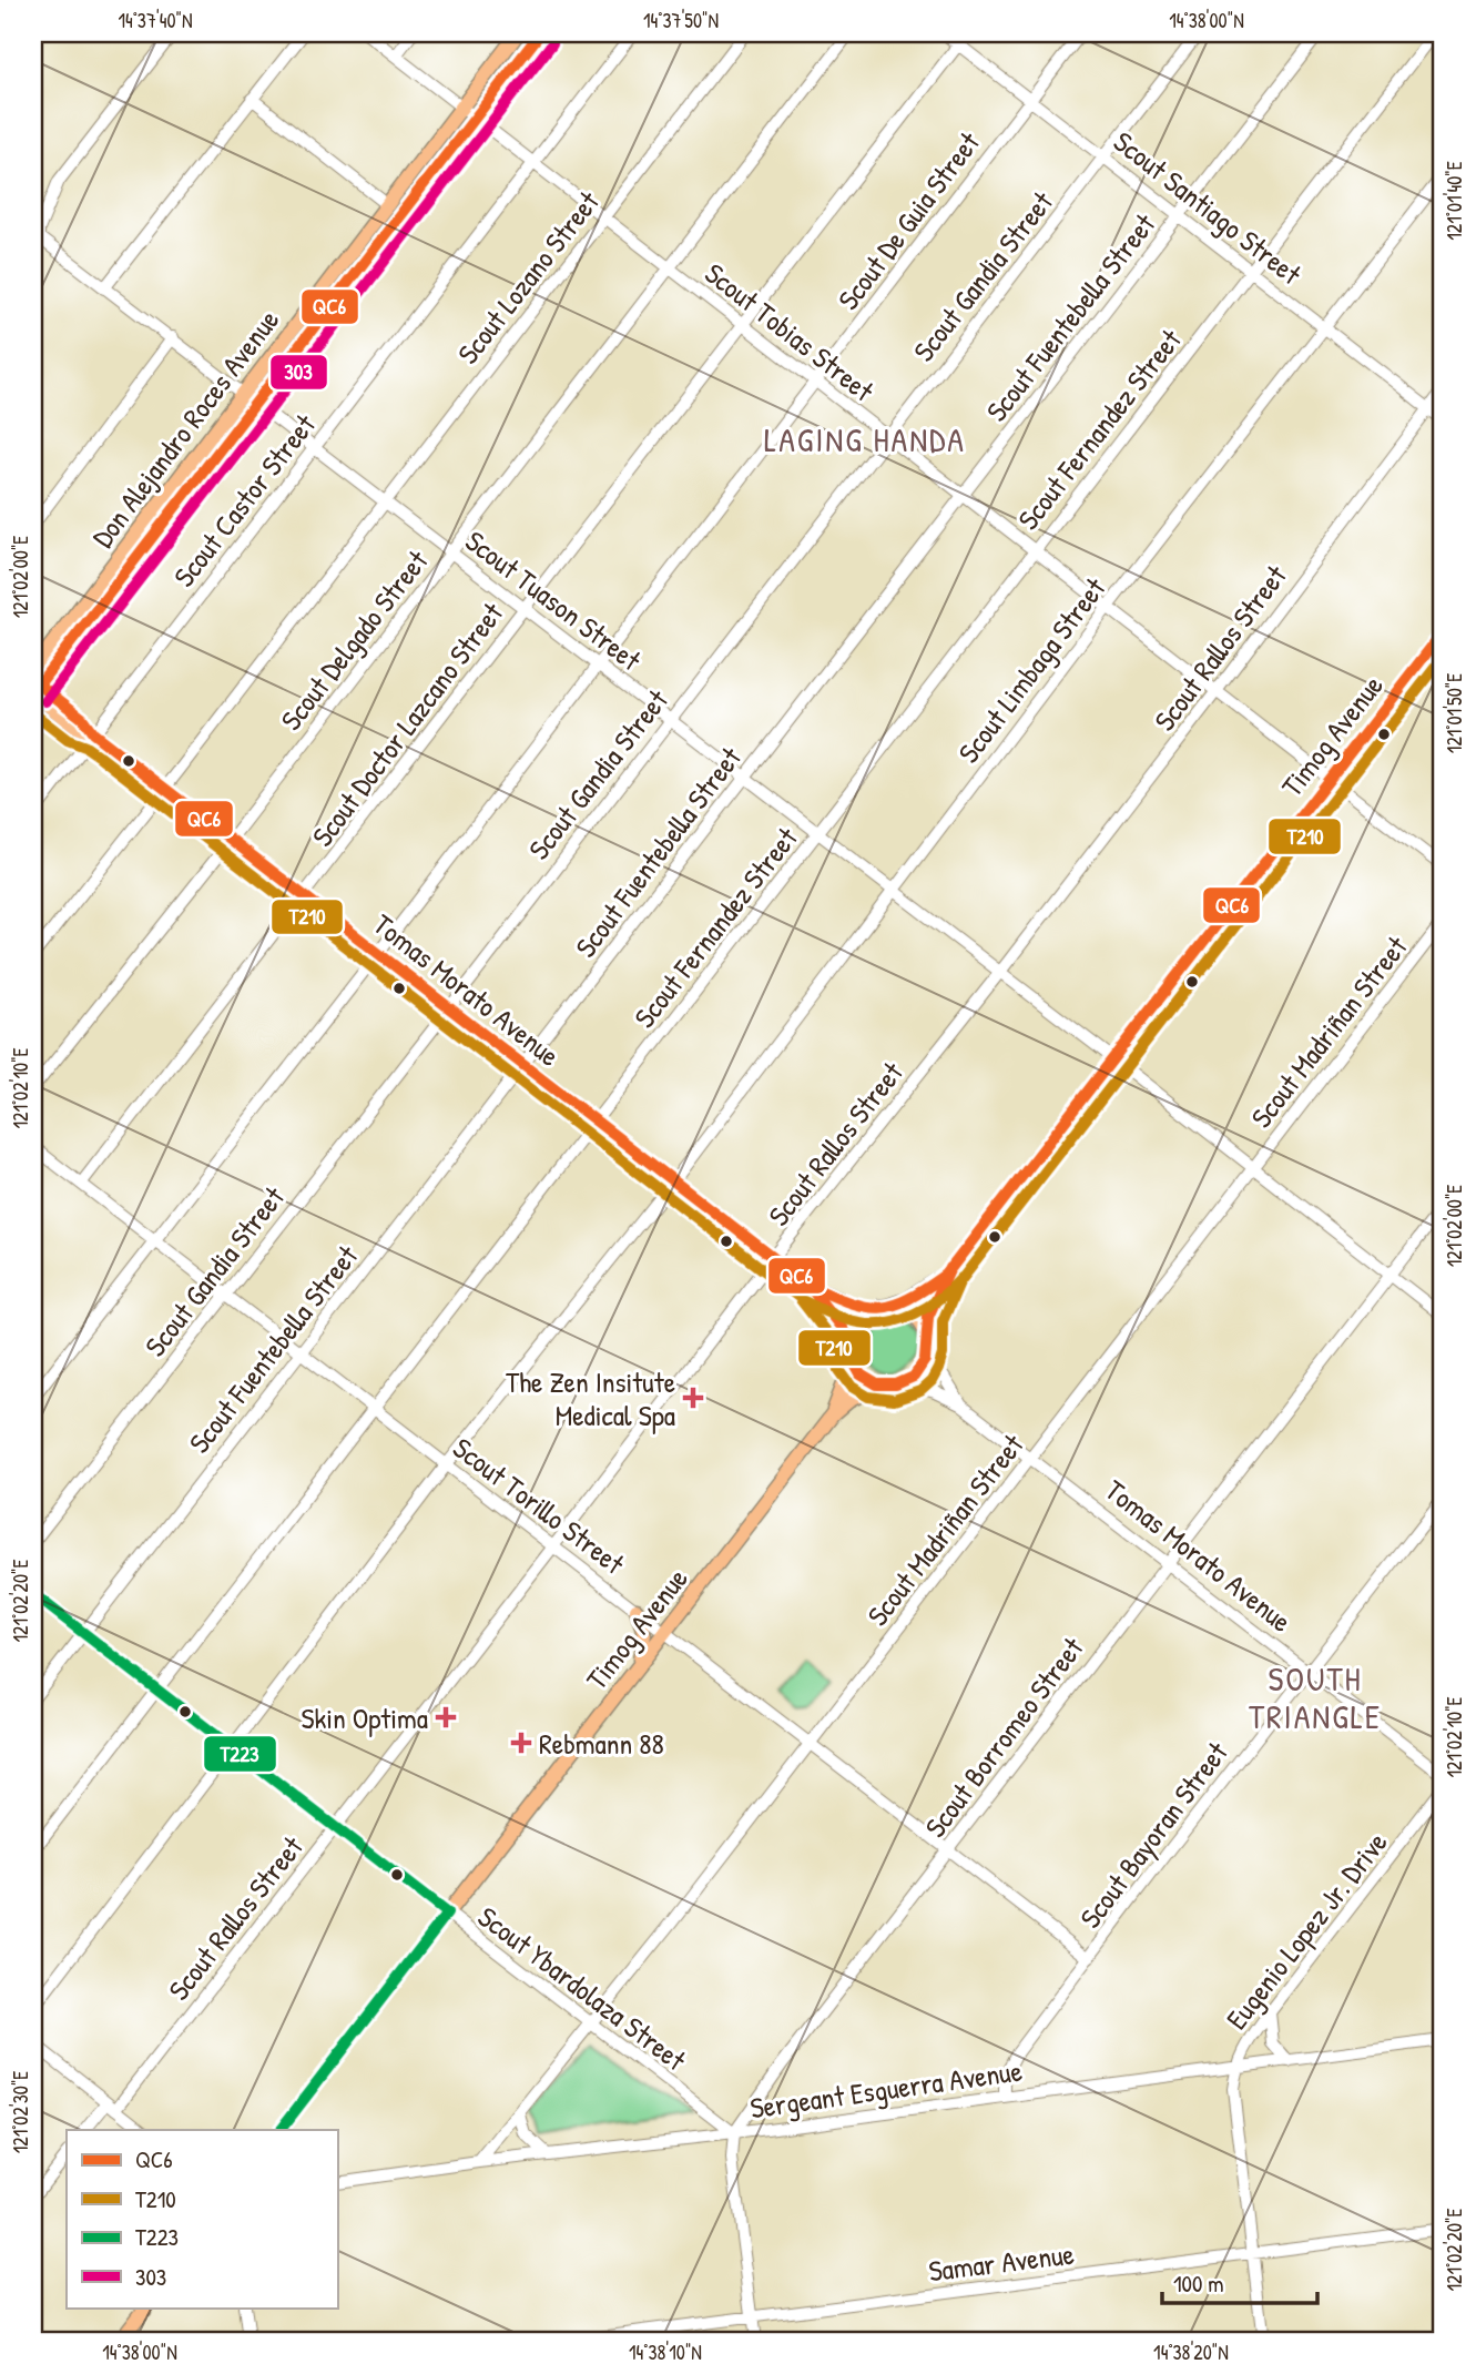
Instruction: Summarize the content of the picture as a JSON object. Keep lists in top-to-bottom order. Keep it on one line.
{"streets":{"main road":["Don Alejandro Roces Avenue","Timog Avenue","Tomas Morato Avenue"],"street":["Scout Santiago Street","Scout De Guia Street","Scout Gandia Street","Scout Lozano Street","Scout Fuentebella Street","Scout Tobias Street","Scout Fernandez Street","Scout Castor Street","Scout Tuason Street","Scout Delgado Street","Scout Rallos Street","Scout Limbaga Street","Scout Doctor Lazcano Street","Scout Madriñan Street","Scout Torillo Street","Scout Borromeo Street","Scout Bayoran Street","Eugenio Lopez Jr. Drive","Scout Ybardolaza Street","Sergeant Esguerra Avenue","Samar Avenue"]},"crossings":[["Scout Santiago Street","Scout De Guia Street"],["Scout Santiago Street","Scout Gandia Street"],["Scout Santiago Street","Scout Fuentebella Street"],["Scout Santiago Street","Scout Fernandez Street"],["Scout Santiago Street","Scout Rallos Street"],["Scout Santiago Street","Scout Limbaga Street"],["Scout Santiago Street","Scout Doctor Lazcano Street"],["Scout De Guia Street","Scout Tobias Street"],["Scout De Guia Street","Scout Tuason Street"],["Scout De Guia Street","Tomas Morato Avenue"],["Scout De Guia Street","Scout Torillo Street"],["Scout Gandia Street","Scout Tobias Street"],["Scout Gandia Street","Scout Tuason Street"],["Scout Gandia Street","Tomas Morato Avenue"],["Scout Gandia Street","Scout Torillo Street"],["Scout Lozano Street","Scout Tobias Street"],["Scout Lozano Street","Scout Tuason Street"],["Scout Lozano Street","Tomas Morato Avenue"],["Scout Fuentebella Street","Scout Tobias Street"],["Scout Fuentebella Street","Scout Tuason Street"],["Scout Fuentebella Street","Tomas Morato Avenue"],["Scout Fuentebella Street","Scout Torillo Street"],["Scout Fuentebella Street","Scout Ybardolaza Street"],["Scout Tobias Street","Don Alejandro Roces Avenue"],["Scout Tobias Street","Scout Fernandez Street"],["Scout Tobias Street","Scout Castor Street"],["Scout Tobias Street","Scout Delgado Street"],["Scout Tobias Street","Scout Rallos Street"],["Scout Tobias Street","Scout Limbaga Street"],["Scout Tobias Street","Scout Doctor Lazcano Street"],["Scout Tobias Street","Timog Avenue"],["Don Alejandro Roces Avenue","Scout Tuason Street"],["Don Alejandro Roces Avenue","Tomas Morato Avenue"],["Scout Fernandez Street","Scout Tuason Street"],["Scout Fernandez Street","Tomas Morato Avenue"],["Scout Fernandez Street","Scout Torillo Street"],["Scout Fernandez Street","Scout Ybardolaza Street"],["Scout Castor Street","Scout Tuason Street"],["Scout Castor Street","Tomas Morato Avenue"],["Scout Tuason Street","Scout Delgado Street"],["Scout Tuason Street","Scout Rallos Street"],["Scout Tuason Street","Scout Limbaga Street"],["Scout Tuason Street","Scout Doctor Lazcano Street"],["Scout Tuason Street","Timog Avenue"],["Scout Tuason Street","Scout Madriñan Street"],["Scout Tuason Street","Scout Borromeo Street"],["Scout Delgado Street","Tomas Morato Avenue"],["Scout Rallos Street","Tomas Morato Avenue"],["Scout Rallos Street","Scout Torillo Street"],["Scout Rallos Street","Scout Ybardolaza Street"],["Scout Limbaga Street","Tomas Morato Avenue"],["Scout Limbaga Street","Scout Torillo Street"],["Scout Limbaga Street","Scout Ybardolaza Street"],["Scout Doctor Lazcano Street","Tomas Morato Avenue"],["Scout Doctor Lazcano Street","Scout Torillo Street"],["Timog Avenue","Tomas Morato Avenue"],["Timog Avenue","Scout Torillo Street"],["Timog Avenue","Scout Ybardolaza Street"],["Tomas Morato Avenue","Scout Madriñan Street"],["Tomas Morato Avenue","Scout Borromeo Street"],["Tomas Morato Avenue","Scout Bayoran Street"],["Scout Madriñan Street","Scout Torillo Street"],["Scout Madriñan Street","Scout Ybardolaza Street"],["Scout Madriñan Street","Sergeant Esguerra Avenue"],["Scout Torillo Street","Scout Borromeo Street"],["Scout Torillo Street","Scout Bayoran Street"],["Scout Borromeo Street","Scout Ybardolaza Street"],["Scout Borromeo Street","Sergeant Esguerra Avenue"],["Scout Bayoran Street","Sergeant Esguerra Avenue"],["Eugenio Lopez Jr. Drive","Sergeant Esguerra Avenue"],["Eugenio Lopez Jr. Drive","Samar Avenue"],["Scout Ybardolaza Street","Sergeant Esguerra Avenue"]],"districts":["LAGING HANDA","SOUTH TRIANGLE"],"places":{"health":["The Zen Insitute Medical Spa","Skin Optima","Rebmann 88"]},"lines":["transit line QC6","transit line 303","transit line T210","transit line T223"],"legend":["QC6","T210","T223","303"],"scale_bar":"100 m","coordinates":["14°37'40\"N","14°37'50\"N","14°38'00\"N","121°01'40\"E","121°02'00\"E","121°01'50\"E","121°02'10\"E","121°02'20\"E","121°02'30\"E","14°38'10\"N","14°38'20\"N"]}
